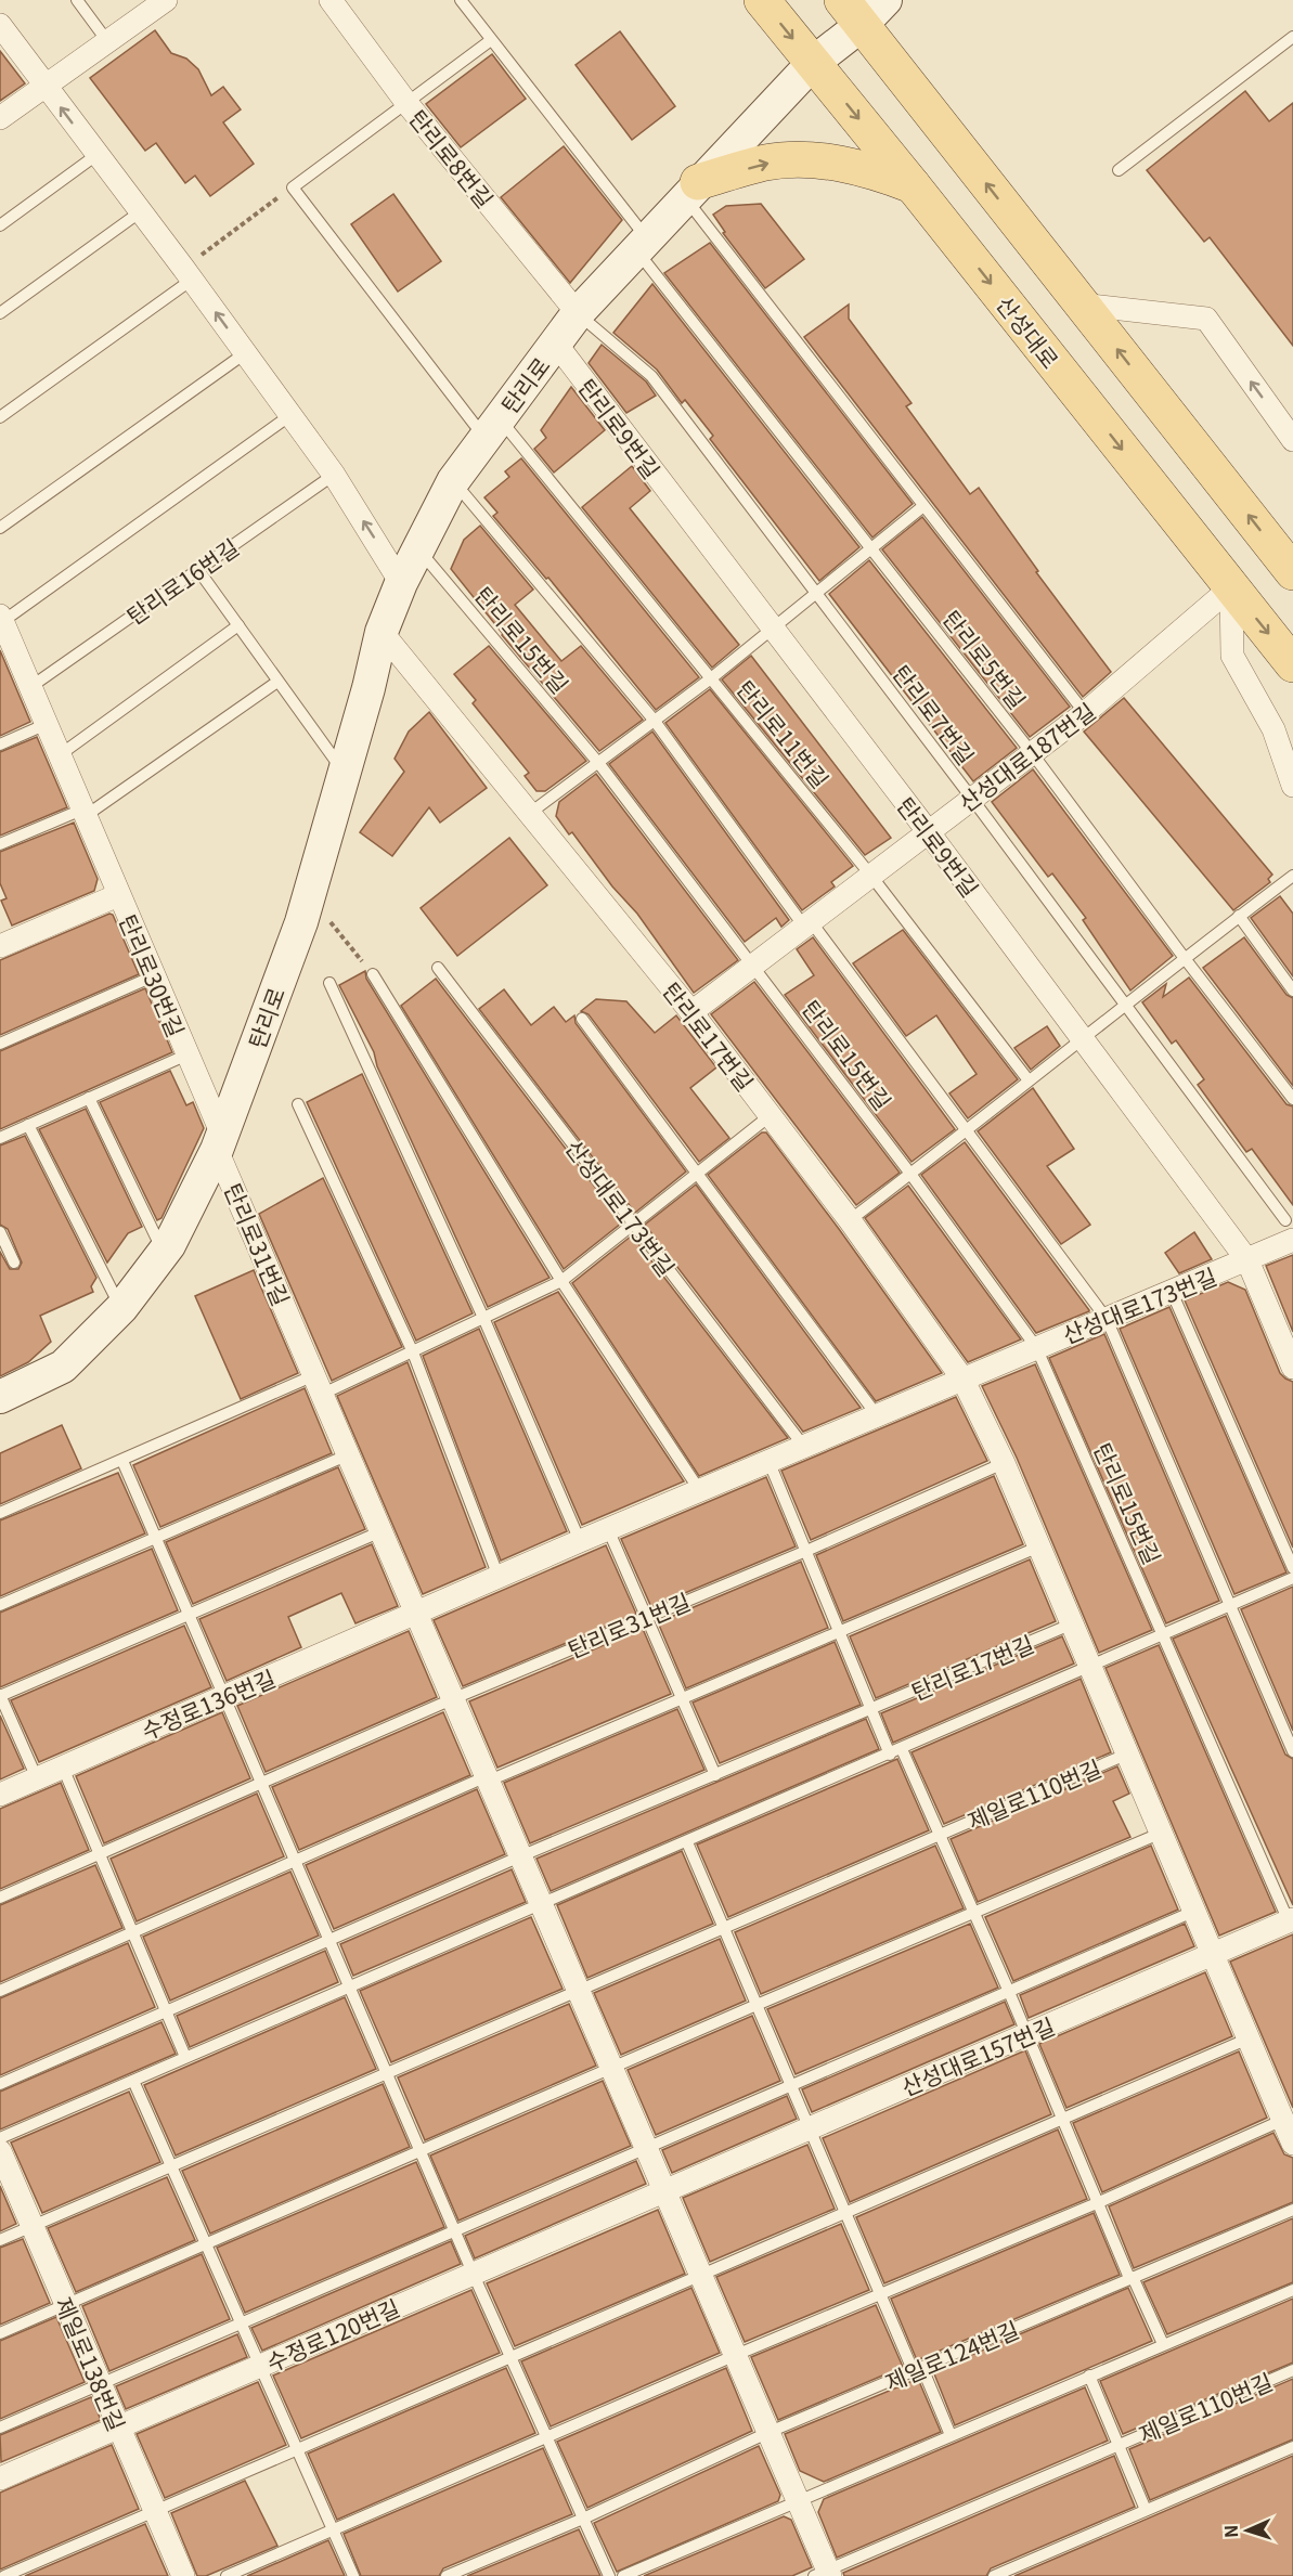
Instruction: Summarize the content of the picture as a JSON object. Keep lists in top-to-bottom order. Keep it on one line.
{"streets":{"main road":["산성대로","탄리로"],"street":["탄리로8번길","탄리로9번길","산성대로187번길","탄리로30번길","탄리로17번길","산성대로173번길","탄리로31번길","수정로136번길","제일로110번길","산성대로157번길","수정로120번길","제일로138번길"],"lane":["탄리로16번길","탄리로15번길","탄리로5번길","탄리로7번길","탄리로11번길","제일로124번길"]},"crossings":[["탄리로8번길","탄리로"],["탄리로8번길","탄리로7번길"],["산성대로","탄리로"],["산성대로","산성대로187번길"],["탄리로","탄리로9번길"],["탄리로","탄리로15번길"],["탄리로","탄리로5번길"],["탄리로","탄리로7번길"],["탄리로","탄리로11번길"],["탄리로","탄리로30번길"],["탄리로","탄리로17번길"],["탄리로","탄리로31번길"],["탄리로9번길","산성대로187번길"],["탄리로9번길","산성대로173번길"],["탄리로16번길","탄리로30번길"],["탄리로15번길","산성대로187번길"],["탄리로15번길","산성대로173번길"],["탄리로15번길","산성대로157번길"],["탄리로5번길","산성대로187번길"],["탄리로7번길","산성대로187번길"],["탄리로7번길","산성대로173번길"],["탄리로11번길","산성대로187번길"],["산성대로187번길","탄리로17번길"],["탄리로30번길","탄리로31번길"],["탄리로17번길","산성대로173번길"],["탄리로17번길","제일로110번길"],["산성대로173번길","탄리로31번길"],["산성대로173번길","수정로136번길"],["탄리로31번길","수정로136번길"],["제일로110번길","산성대로157번길"],["산성대로157번길","수정로120번길"],["수정로120번길","제일로138번길"]],"north":"left"}
